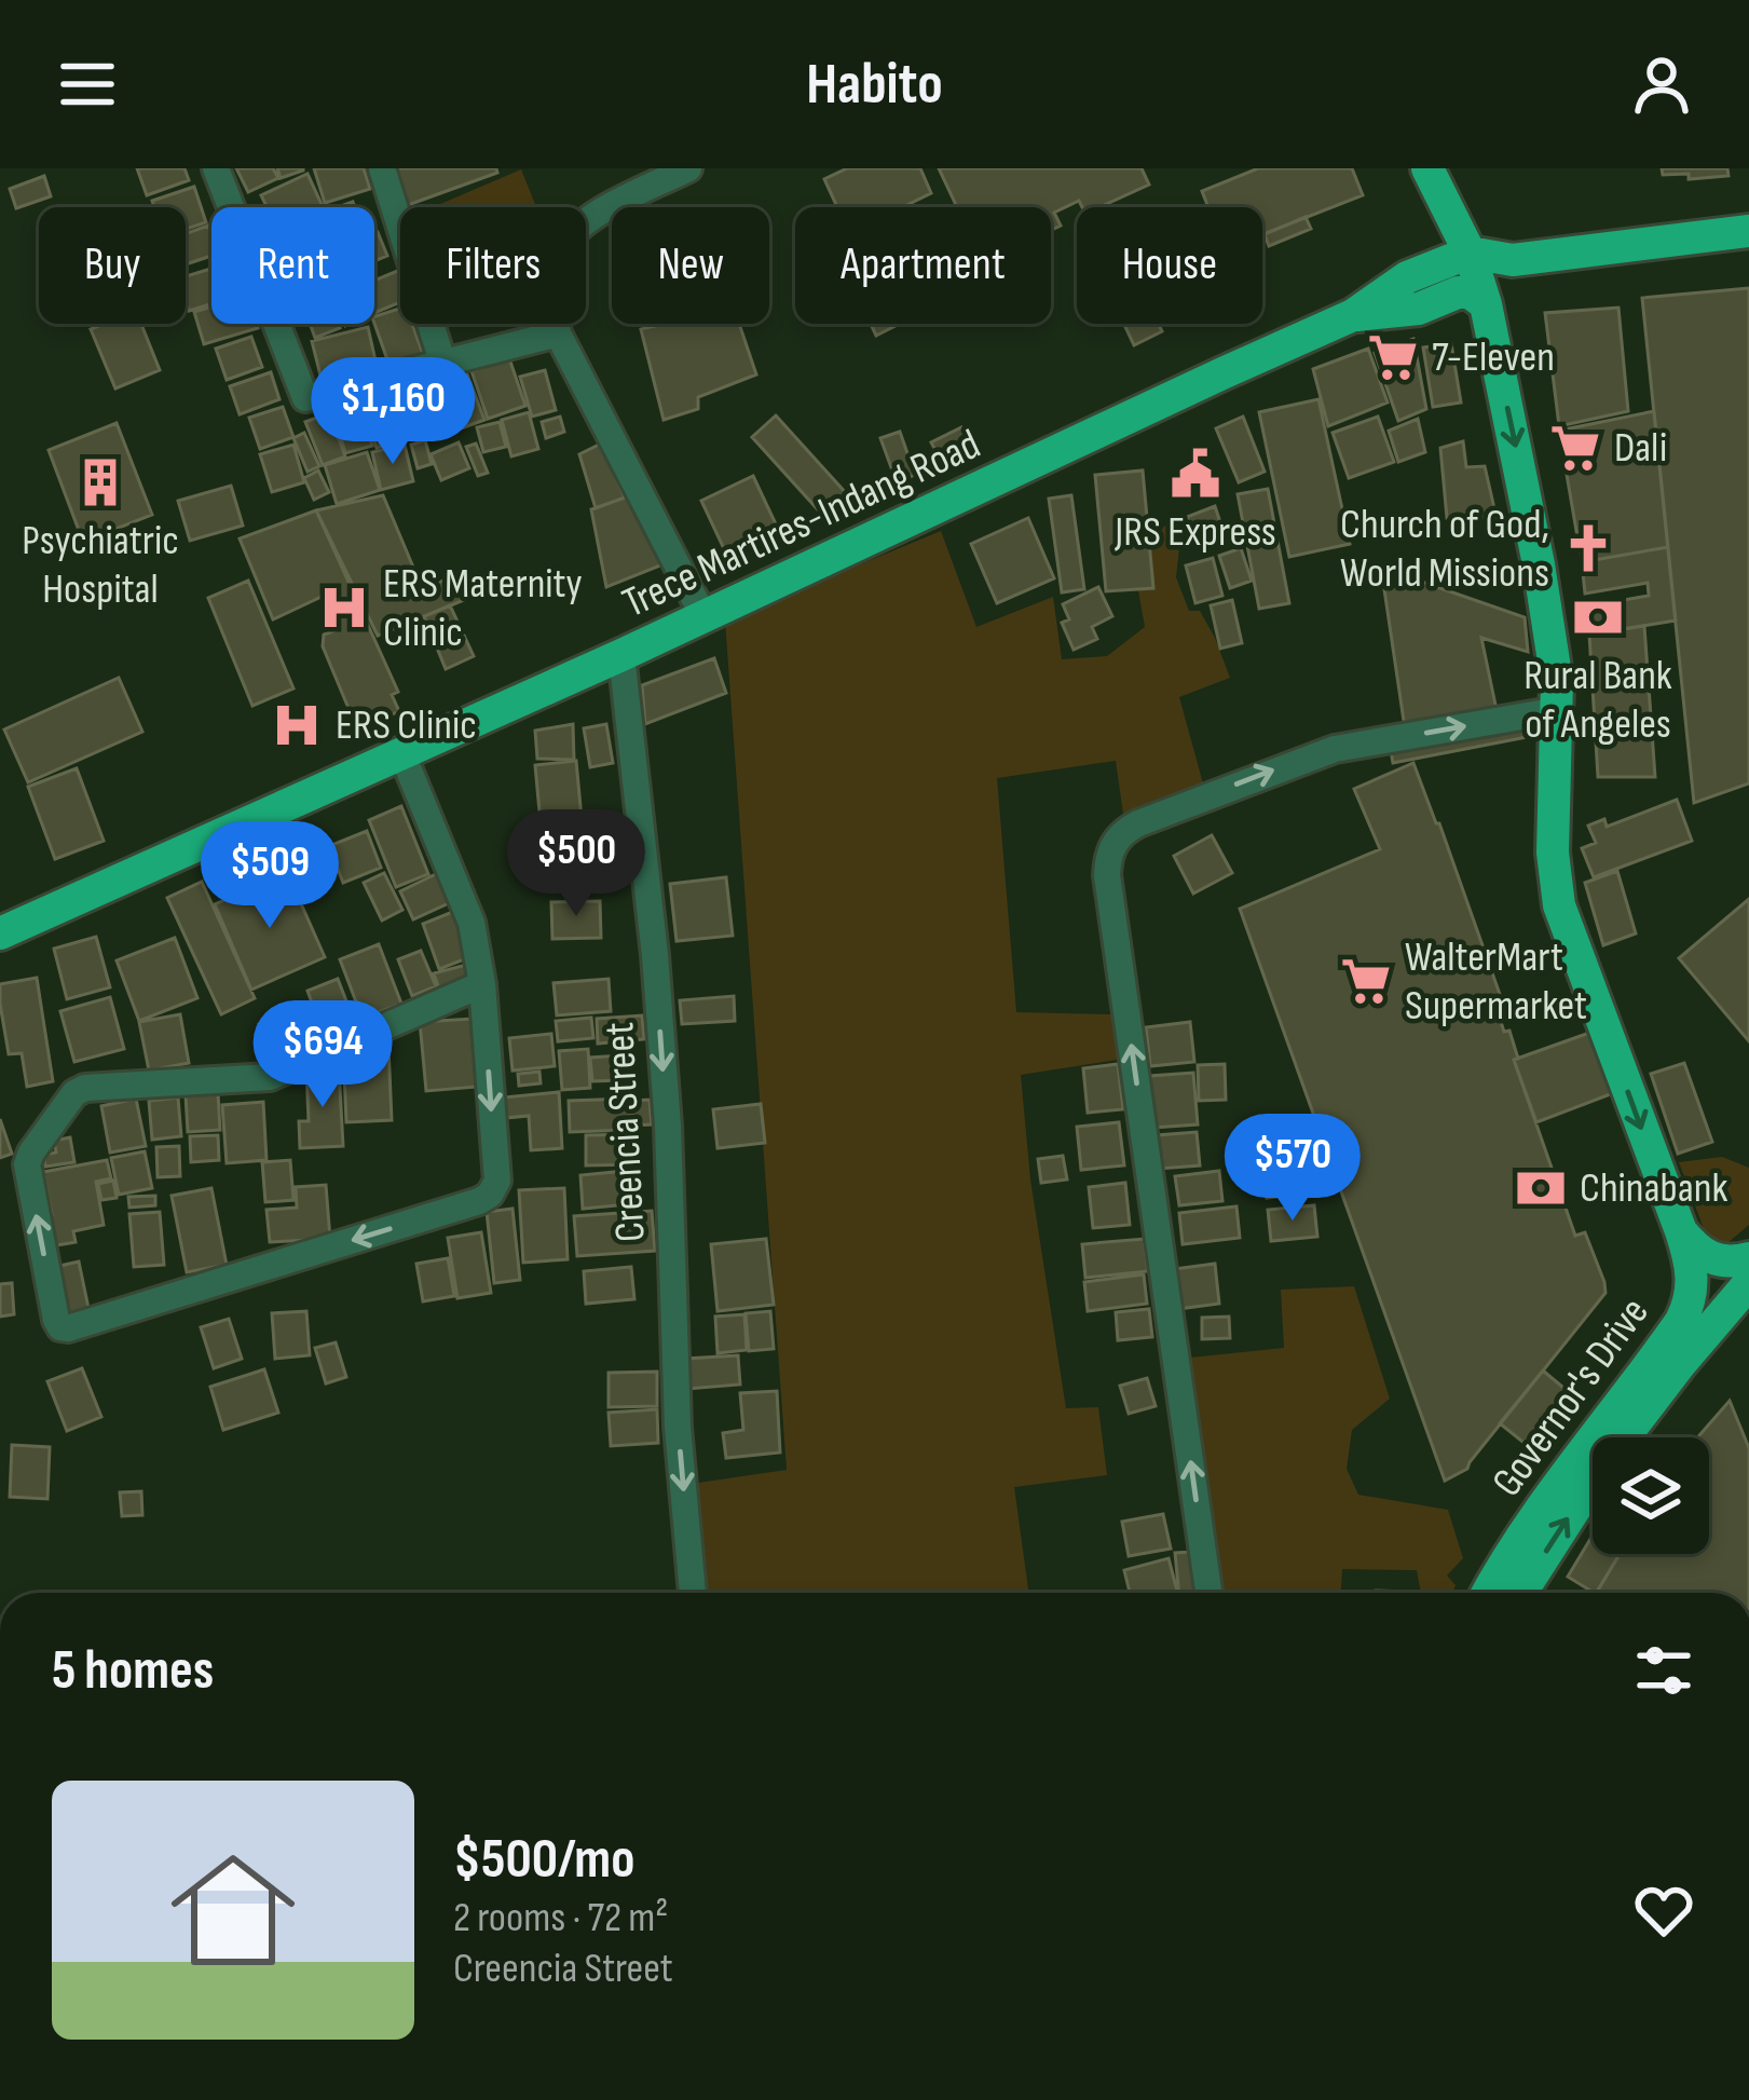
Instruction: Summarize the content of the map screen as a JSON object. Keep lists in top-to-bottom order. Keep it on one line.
{"streets":{"main road":["Trece Martires-Indang Road","Governor's Drive"],"street":["Creencia Street"]},"crossings":[["Trece Martires-Indang Road","Creencia Street"],["Trece Martires-Indang Road","Governor's Drive"]],"one_way":["Creencia Street"],"places":{"supermarket":["7-Eleven","Dali","WalterMart Supermarket"],"public building":["JRS Express"],"building":["Psychiatric Hospital"],"church":["Church of God, World Missions"],"hospital":["ERS Maternity Clinic","ERS Clinic"],"bank":["Rural Bank of Angeles","Chinabank"]},"page":{"header":"Habito","chip":["Buy","Rent","Filters","New","Apartment","House"],"price":["$1,160","$500","$509","$694","$570"],"heading":"5 homes","list":[{"name":"$500/mo","note":"2 rooms · 72 m² · Creencia Street"}]}}
